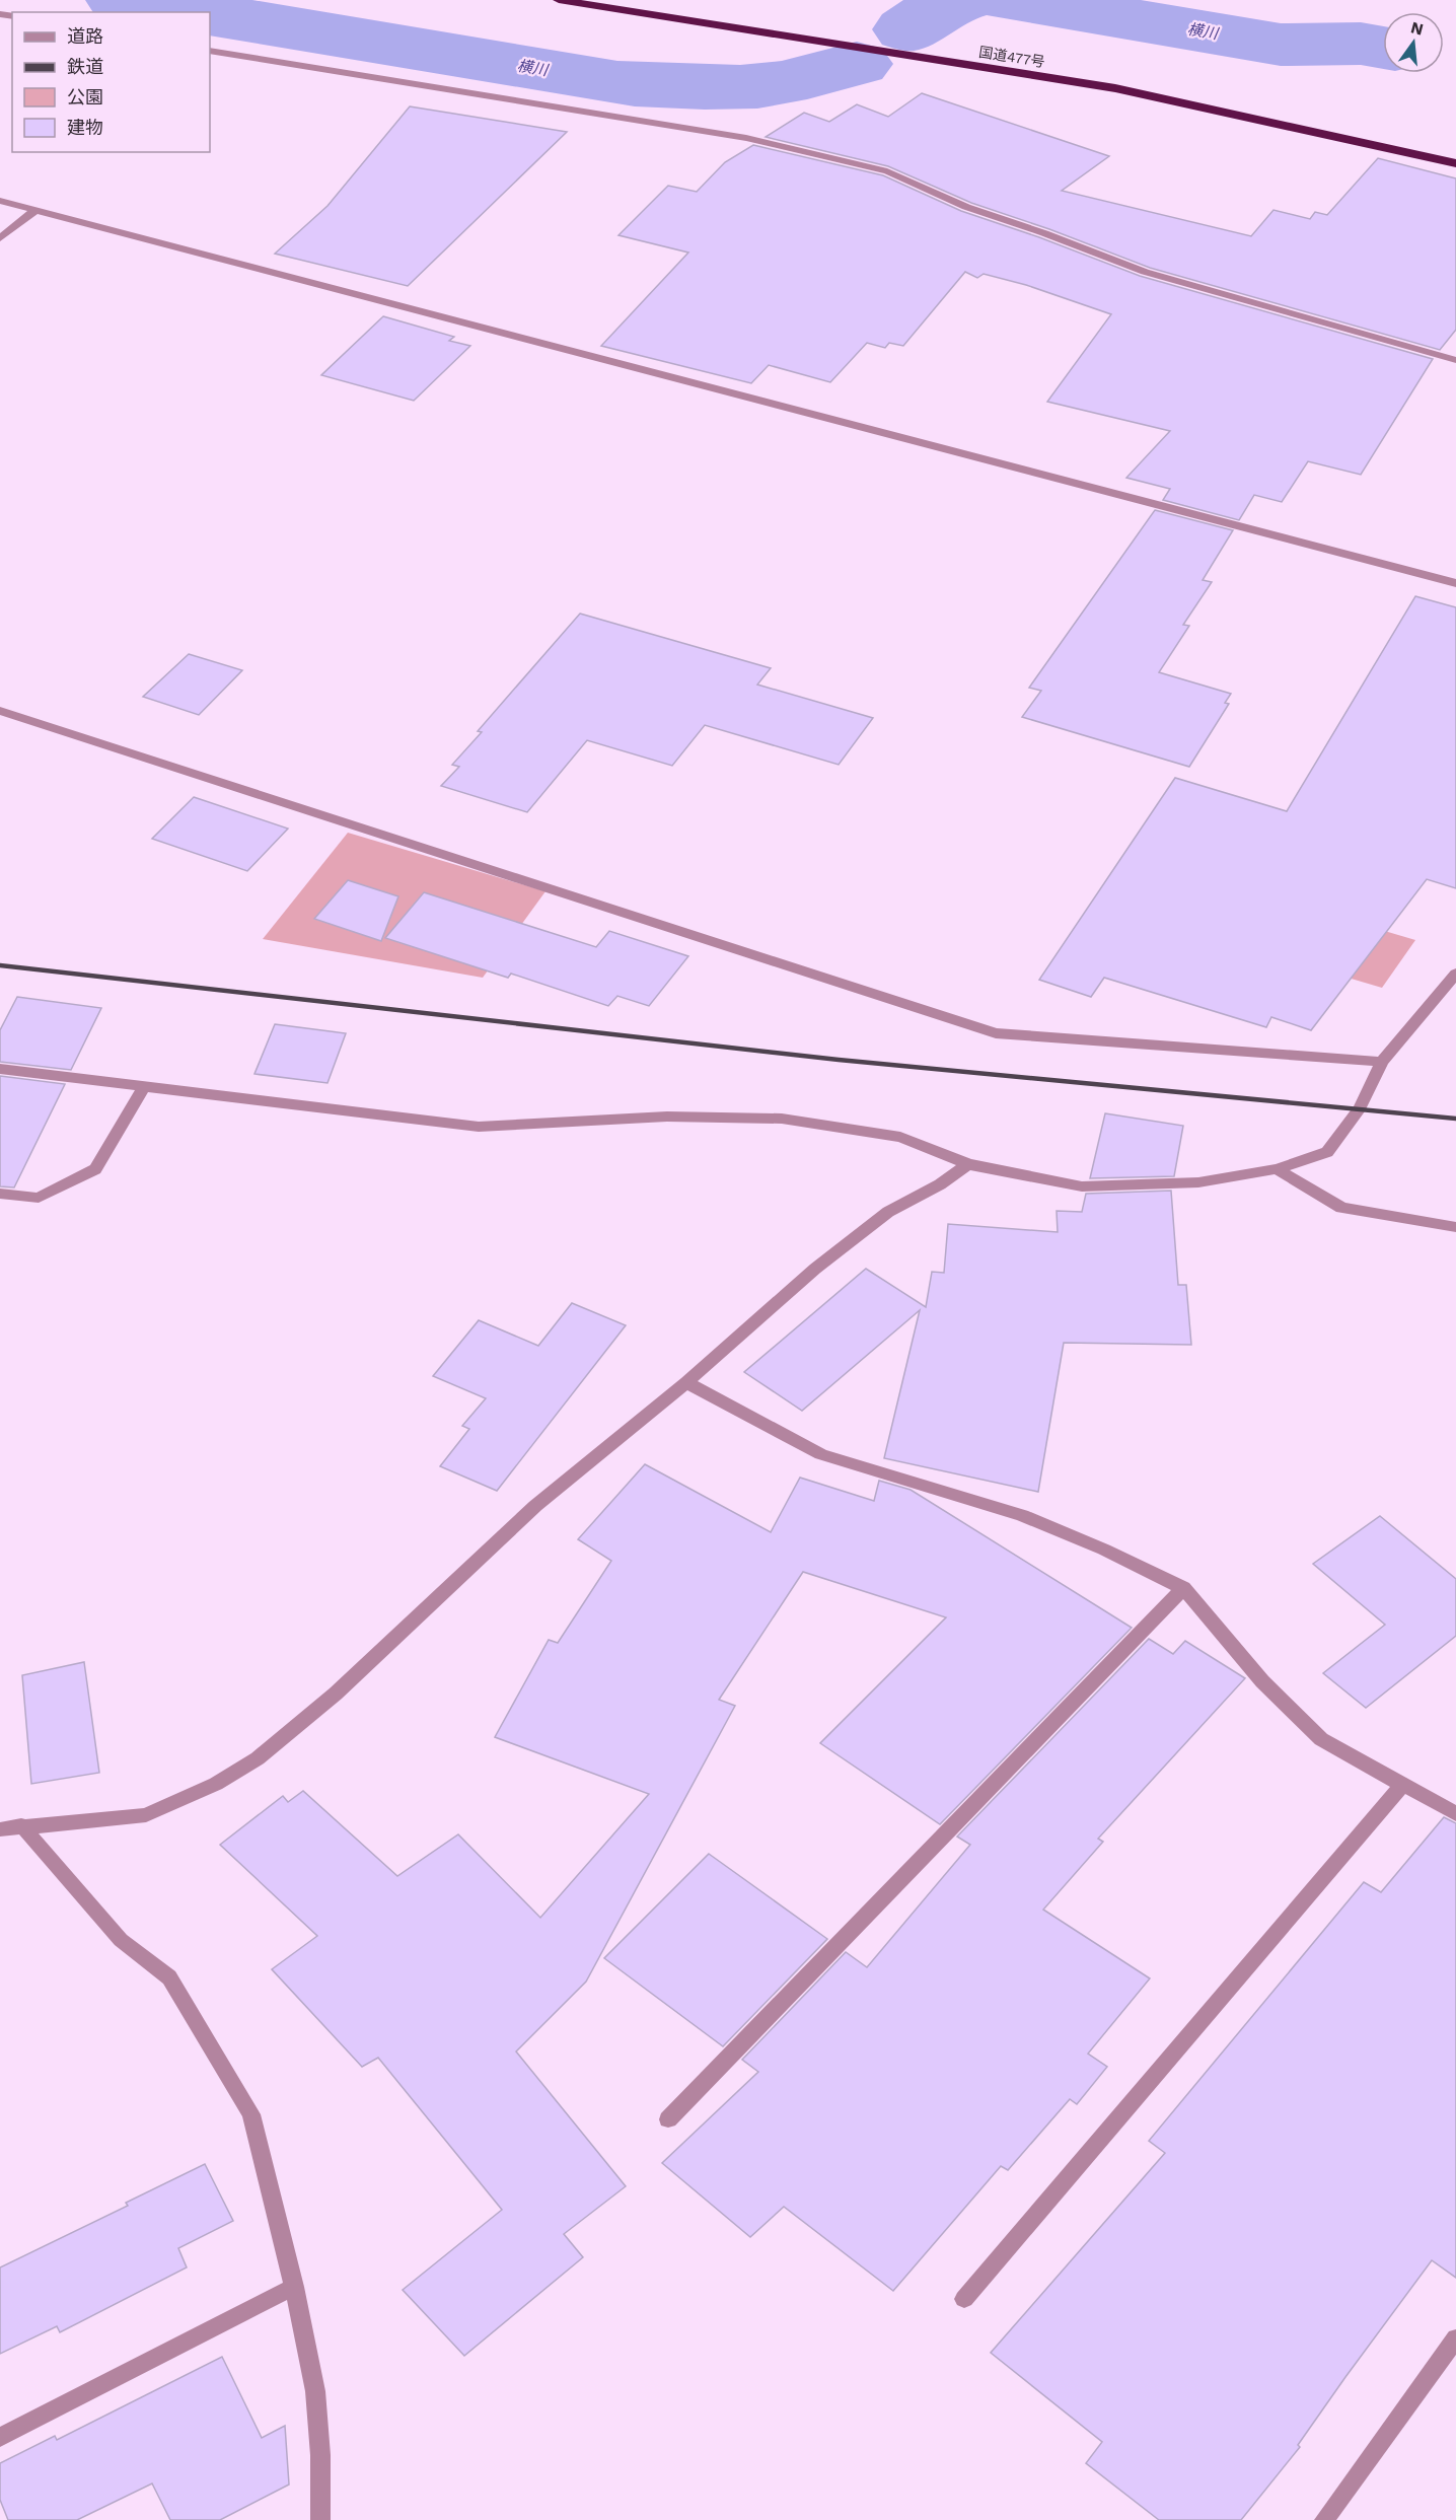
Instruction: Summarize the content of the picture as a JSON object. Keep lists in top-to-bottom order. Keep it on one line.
{"streets":{"highway":["国道477号"]},"water":["横川"],"legend":["道路","鉄道","公園","建物"],"north":"top"}
